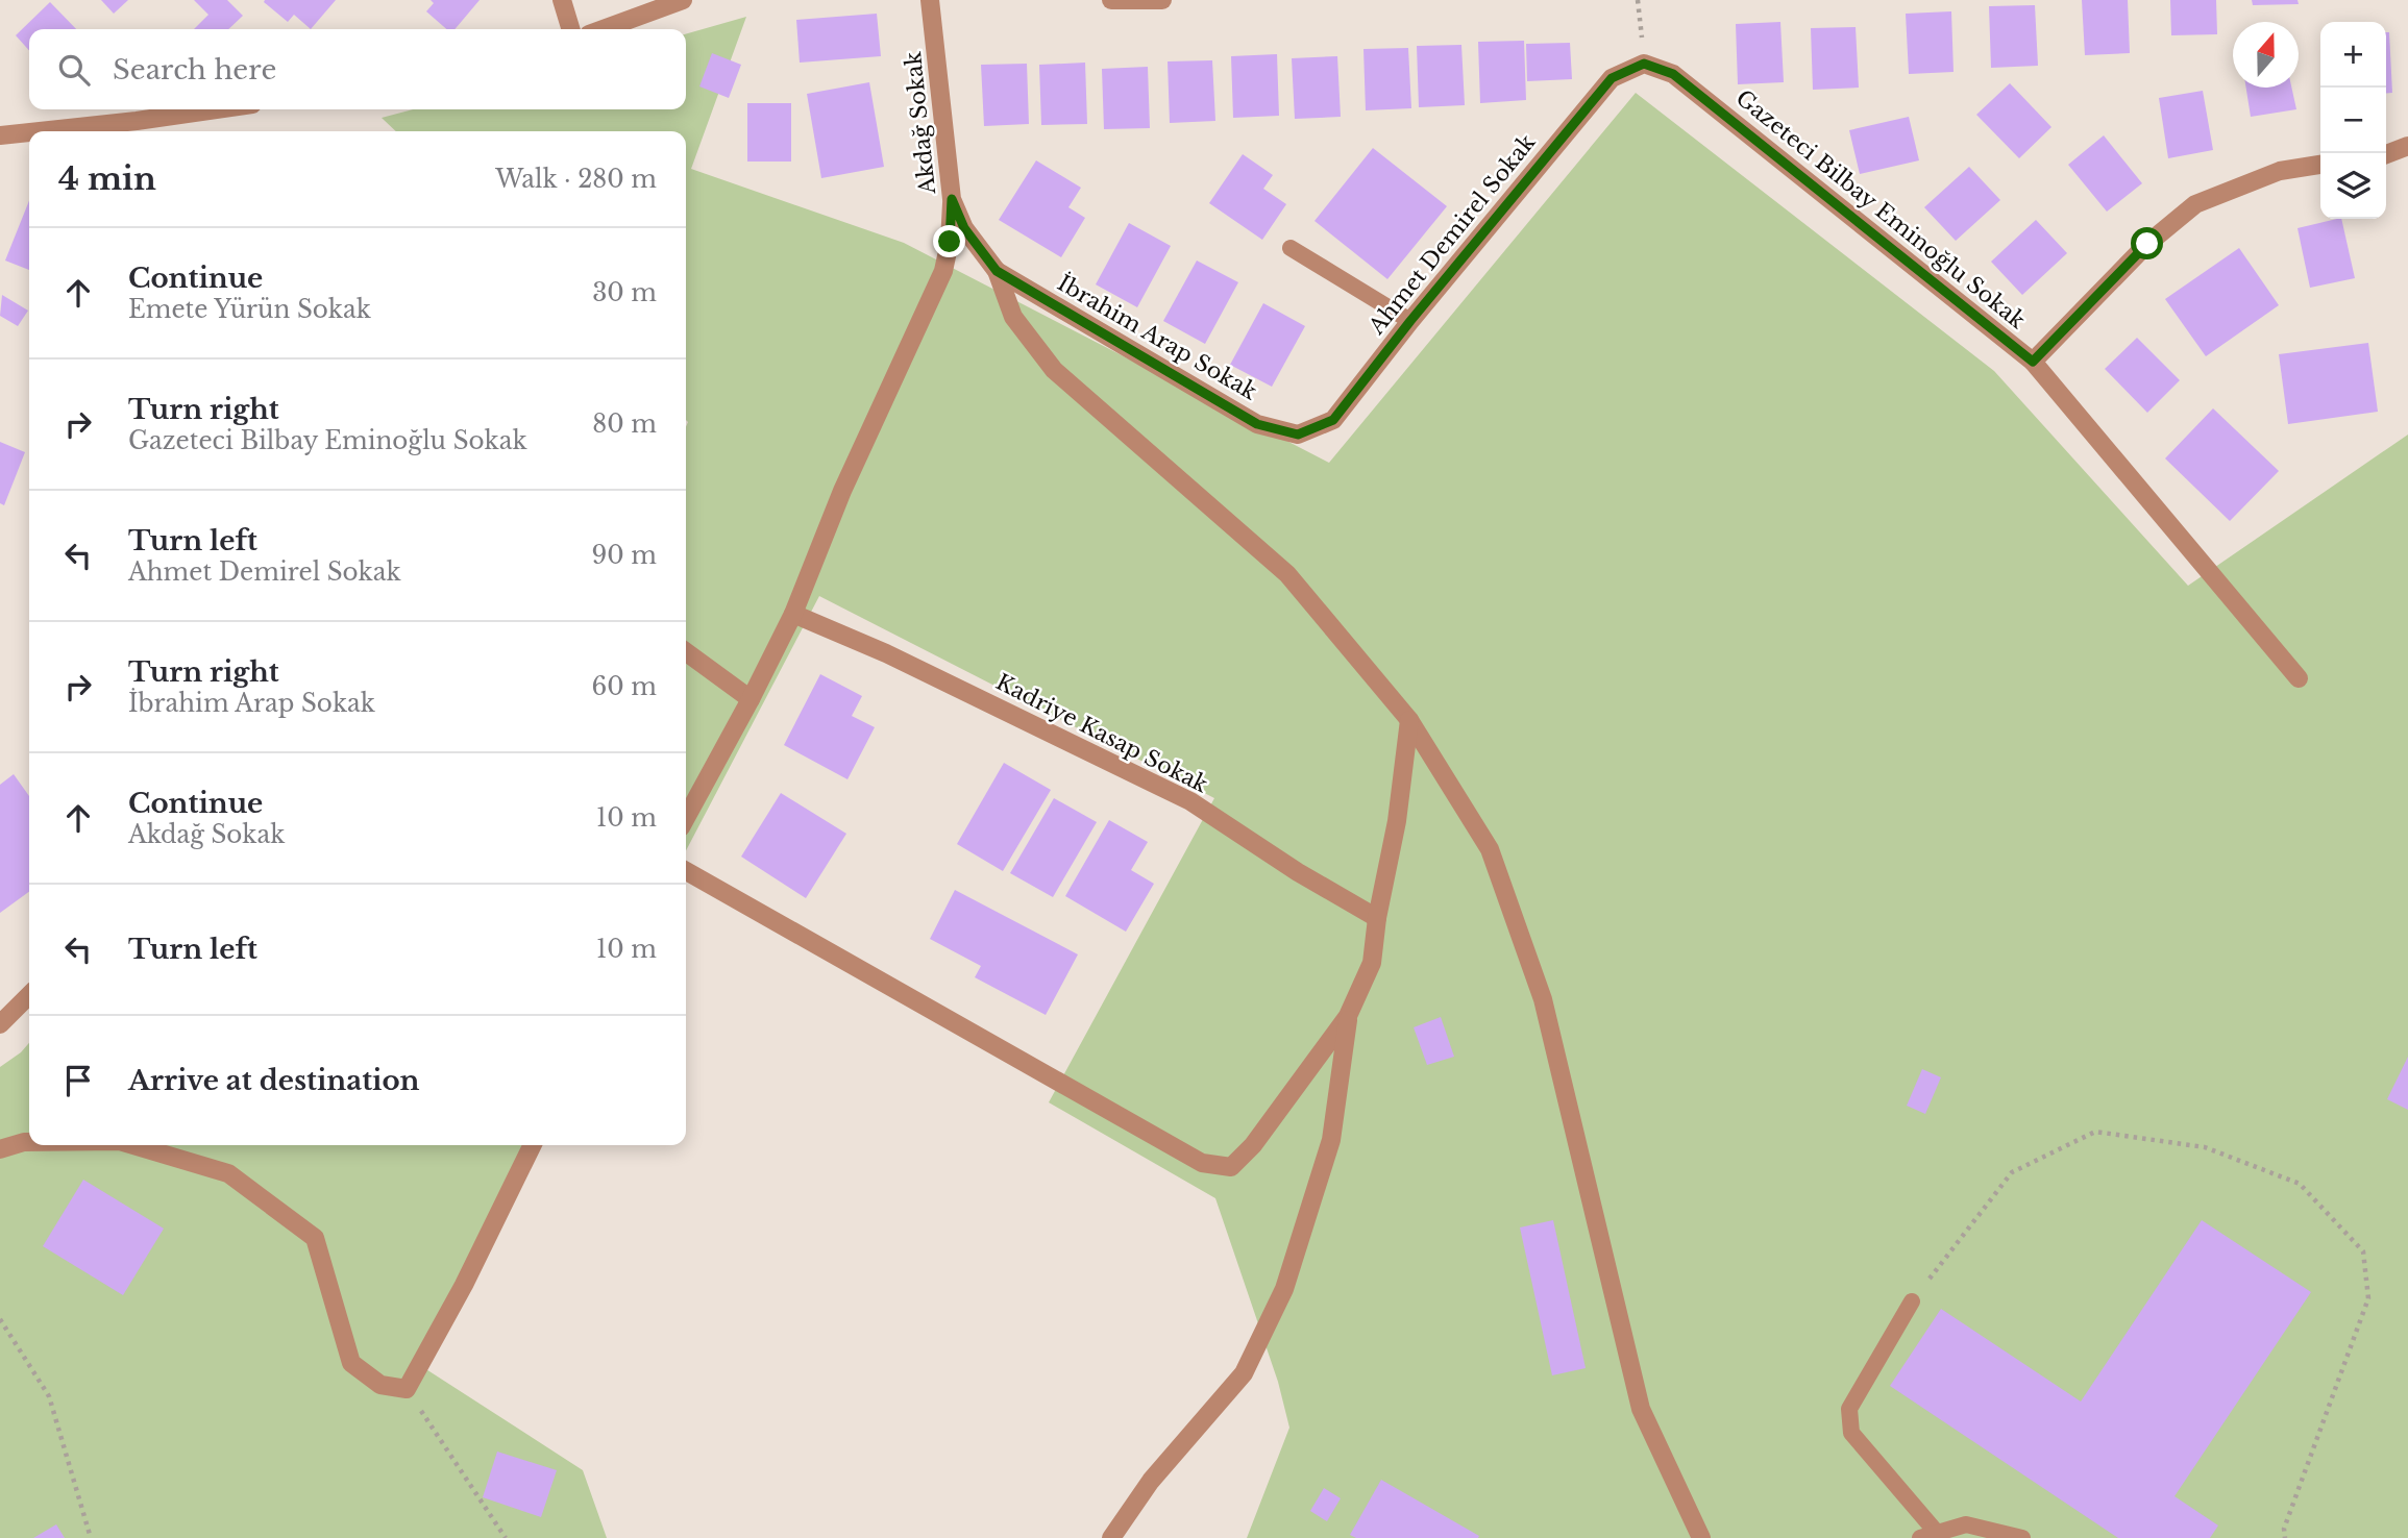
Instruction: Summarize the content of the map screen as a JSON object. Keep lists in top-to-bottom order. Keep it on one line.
{"streets":{"street":["Akdağ Sokak","Gazeteci Bilbay Eminoğlu Sokak","Ahmet Demirel Sokak","İbrahim Arap Sokak","Kadriye Kasap Sokak"]},"crossings":[["Akdağ Sokak","İbrahim Arap Sokak"],["Gazeteci Bilbay Eminoğlu Sokak","Ahmet Demirel Sokak"],["Ahmet Demirel Sokak","İbrahim Arap Sokak"]],"north":"top","page":{"map_buttons":["+","−"],"search":"Search here","heading":["4 min","Walk · 280 m"],"list":[["Continue","Emete Yürün Sokak","30 m"],["Turn right","Gazeteci Bilbay Eminoğlu Sokak","80 m"],["Turn left","Ahmet Demirel Sokak","90 m"],["Turn right","İbrahim Arap Sokak","60 m"],["Continue","Akdağ Sokak","10 m"],["Turn left","10 m"],"Arrive at destination"]}}
